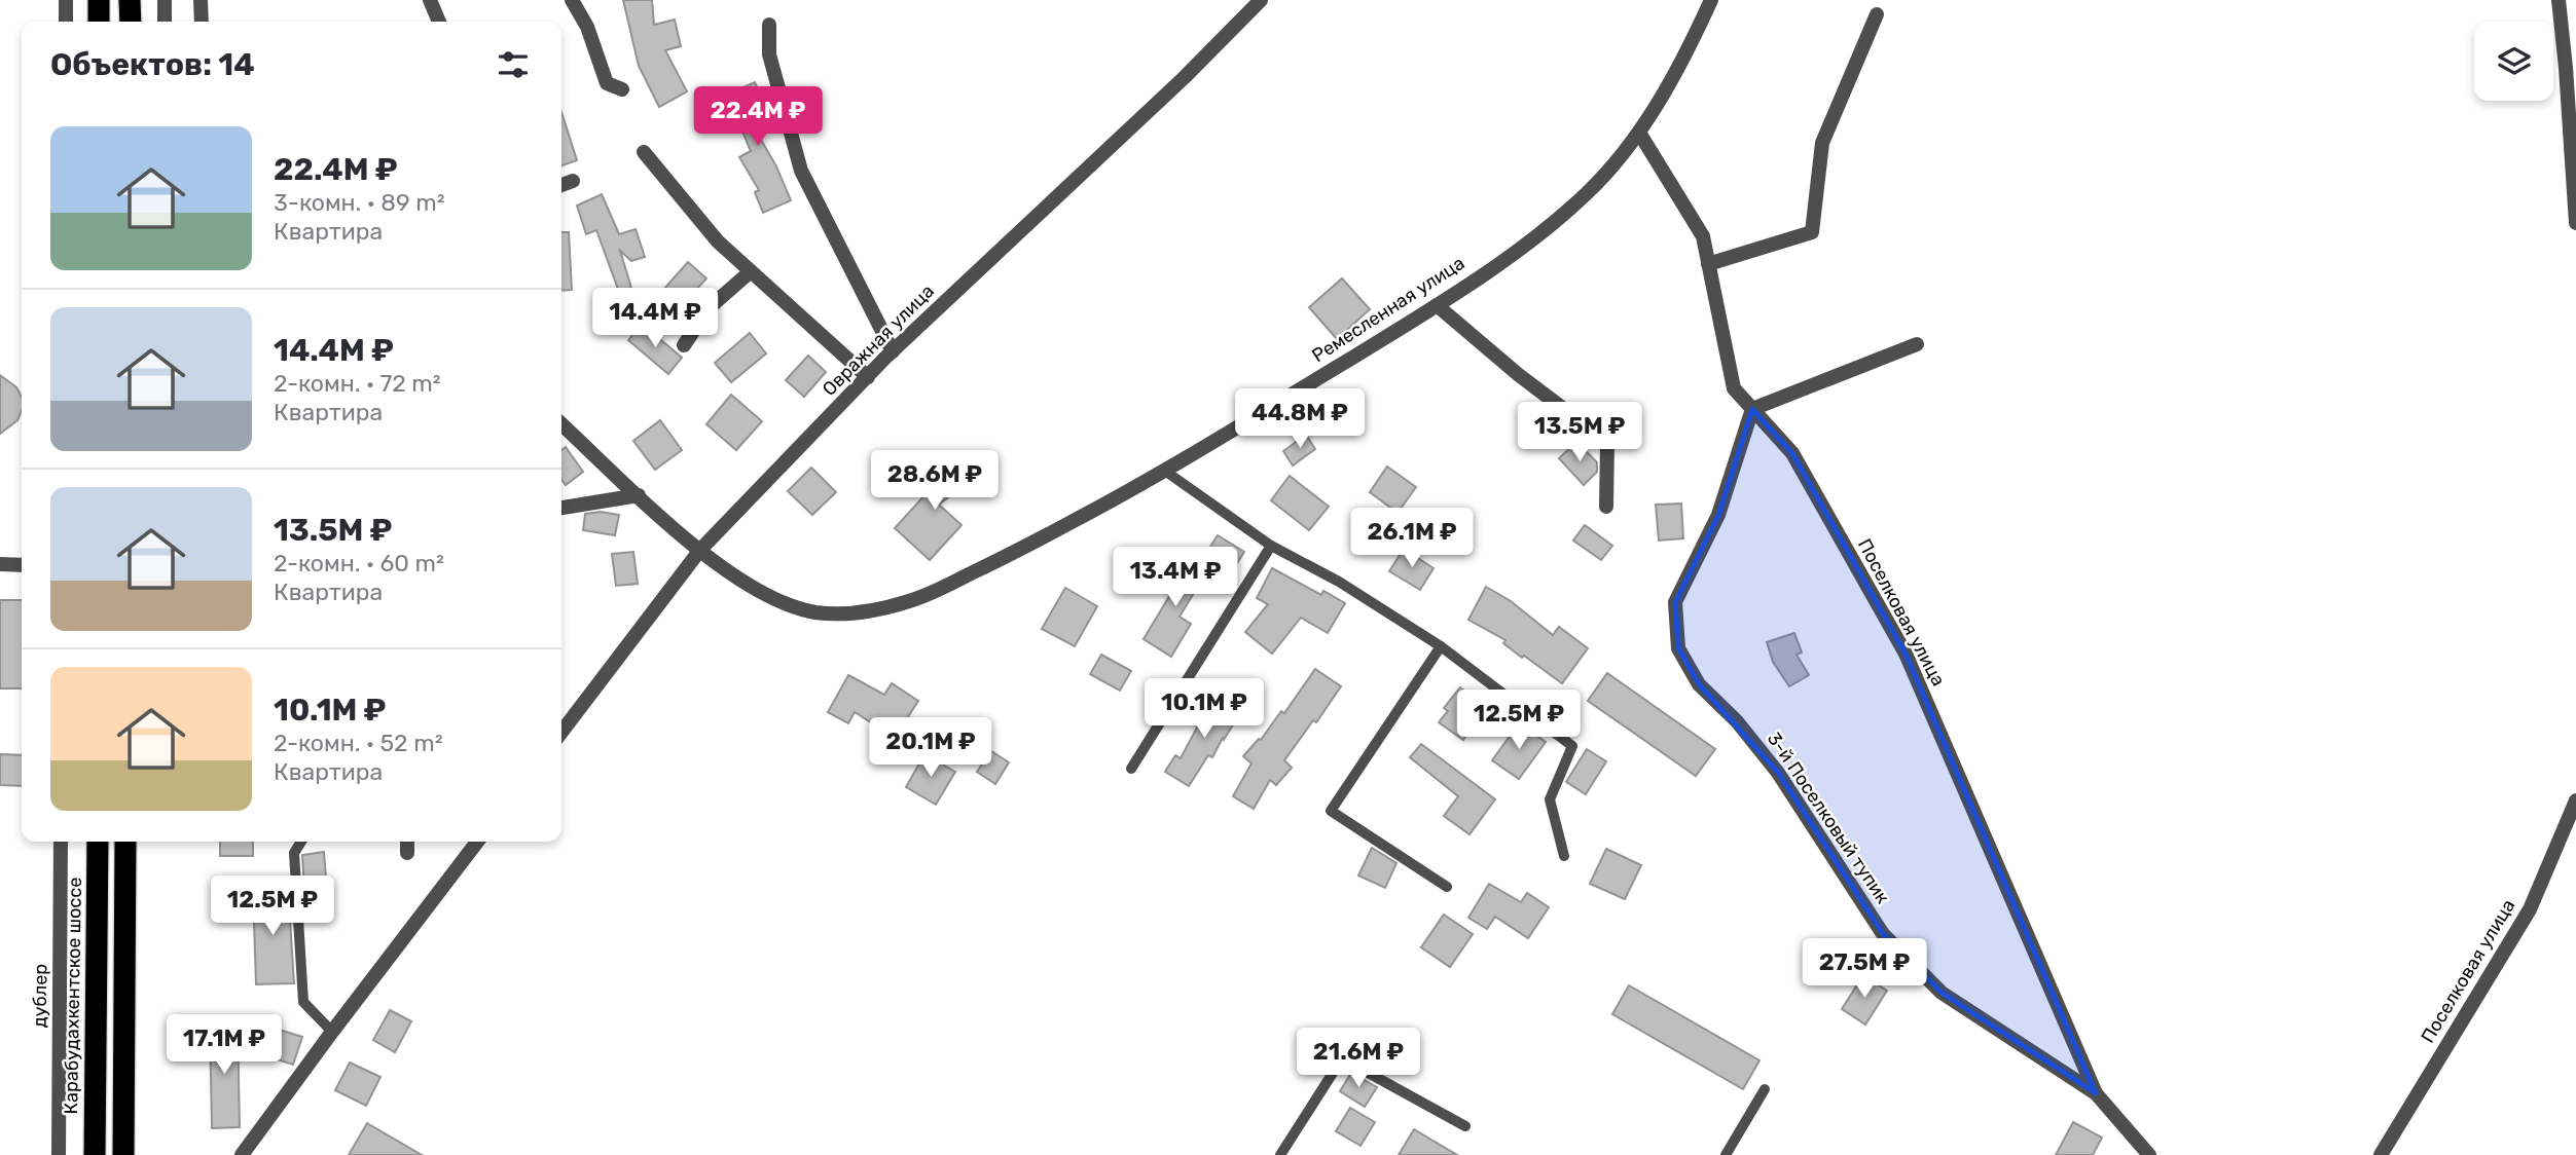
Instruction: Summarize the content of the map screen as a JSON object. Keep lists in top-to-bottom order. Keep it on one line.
{"streets":{"highway":["Карабудахкентское шоссе"],"street":["Ремесленная улица","Овражная улица","Поселковая улица","3-й Поселковый тупик","дублер"]},"crossings":[["Ремесленная улица","Овражная улица"],["Ремесленная улица","Поселковая улица"],["Поселковая улица","3-й Поселковый тупик"]],"page":{"heading":"Объектов: 14","price":["22.4M ₽","14.4M ₽","44.8M ₽","13.5M ₽","28.6M ₽","26.1M ₽","13.4M ₽","10.1M ₽","12.5M ₽","20.1M ₽","12.5M ₽","27.5M ₽","17.1M ₽","21.6M ₽"],"list":[{"name":"22.4M ₽","note":"3-комн. · 89 m² · Квартира"},{"name":"14.4M ₽","note":"2-комн. · 72 m² · Квартира"},{"name":"13.5M ₽","note":"2-комн. · 60 m² · Квартира"},{"name":"10.1M ₽","note":"2-комн. · 52 m² · Квартира"}]}}
